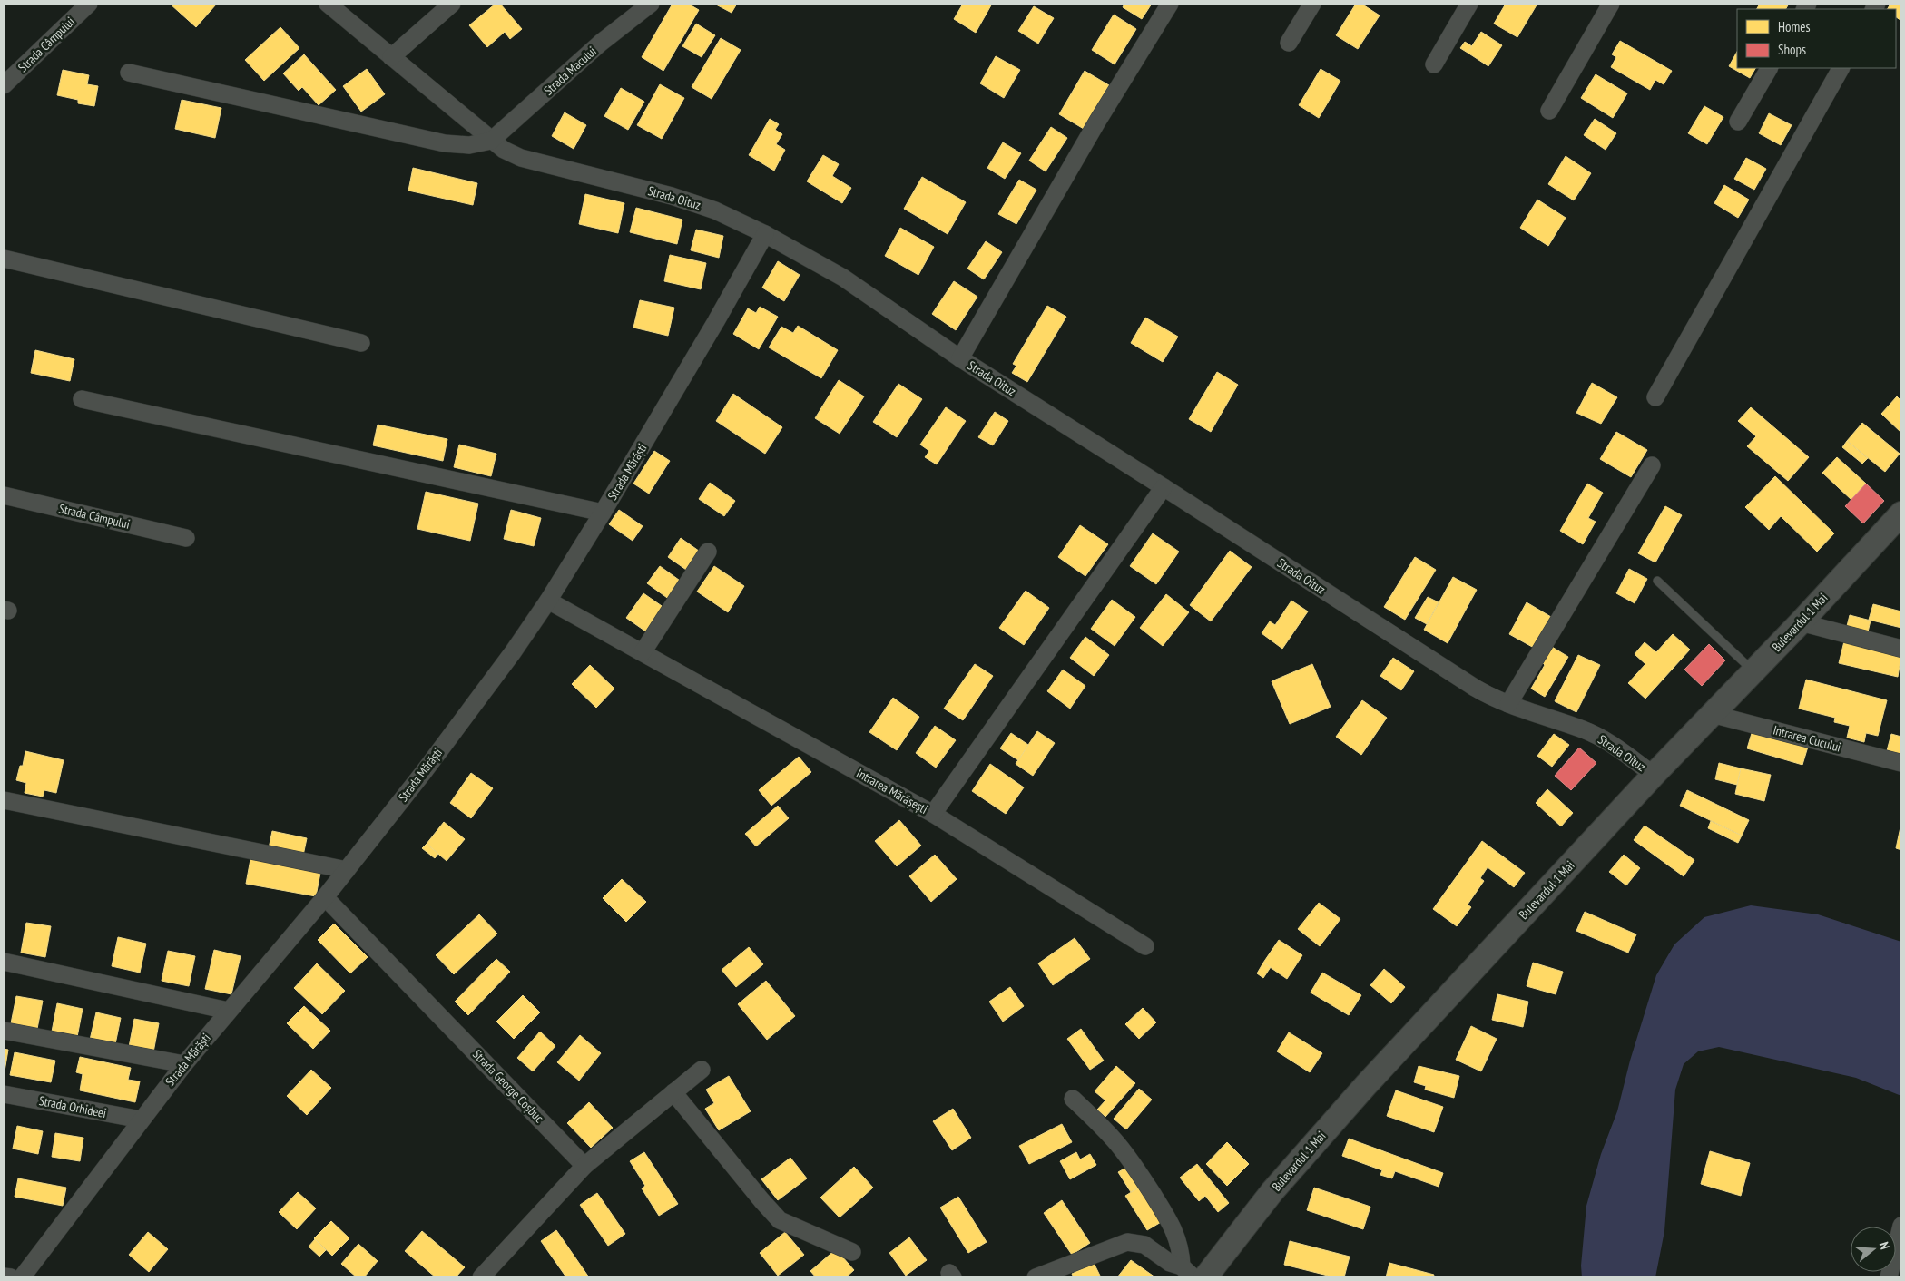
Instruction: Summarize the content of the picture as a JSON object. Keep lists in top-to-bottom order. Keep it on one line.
{"streets":{"main road":["Bulevardul 1 Mai"],"street":["Strada Câmpului","Strada Macului","Strada Oituz","Strada Mărăști","Intrarea Cucului","Intrarea Mărășești","Strada George Coșbuc","Strada Orhideei"]},"crossings":[["Strada Macului","Strada Oituz"],["Strada Oituz","Strada Mărăști"],["Strada Oituz","Bulevardul 1 Mai"],["Strada Oituz","Intrarea Mărășești"],["Strada Mărăști","Intrarea Mărășești"],["Strada Mărăști","Strada George Coșbuc"],["Strada Mărăști","Strada Orhideei"],["Bulevardul 1 Mai","Intrarea Cucului"]],"legend":["Homes","Shops"],"north":"right"}
